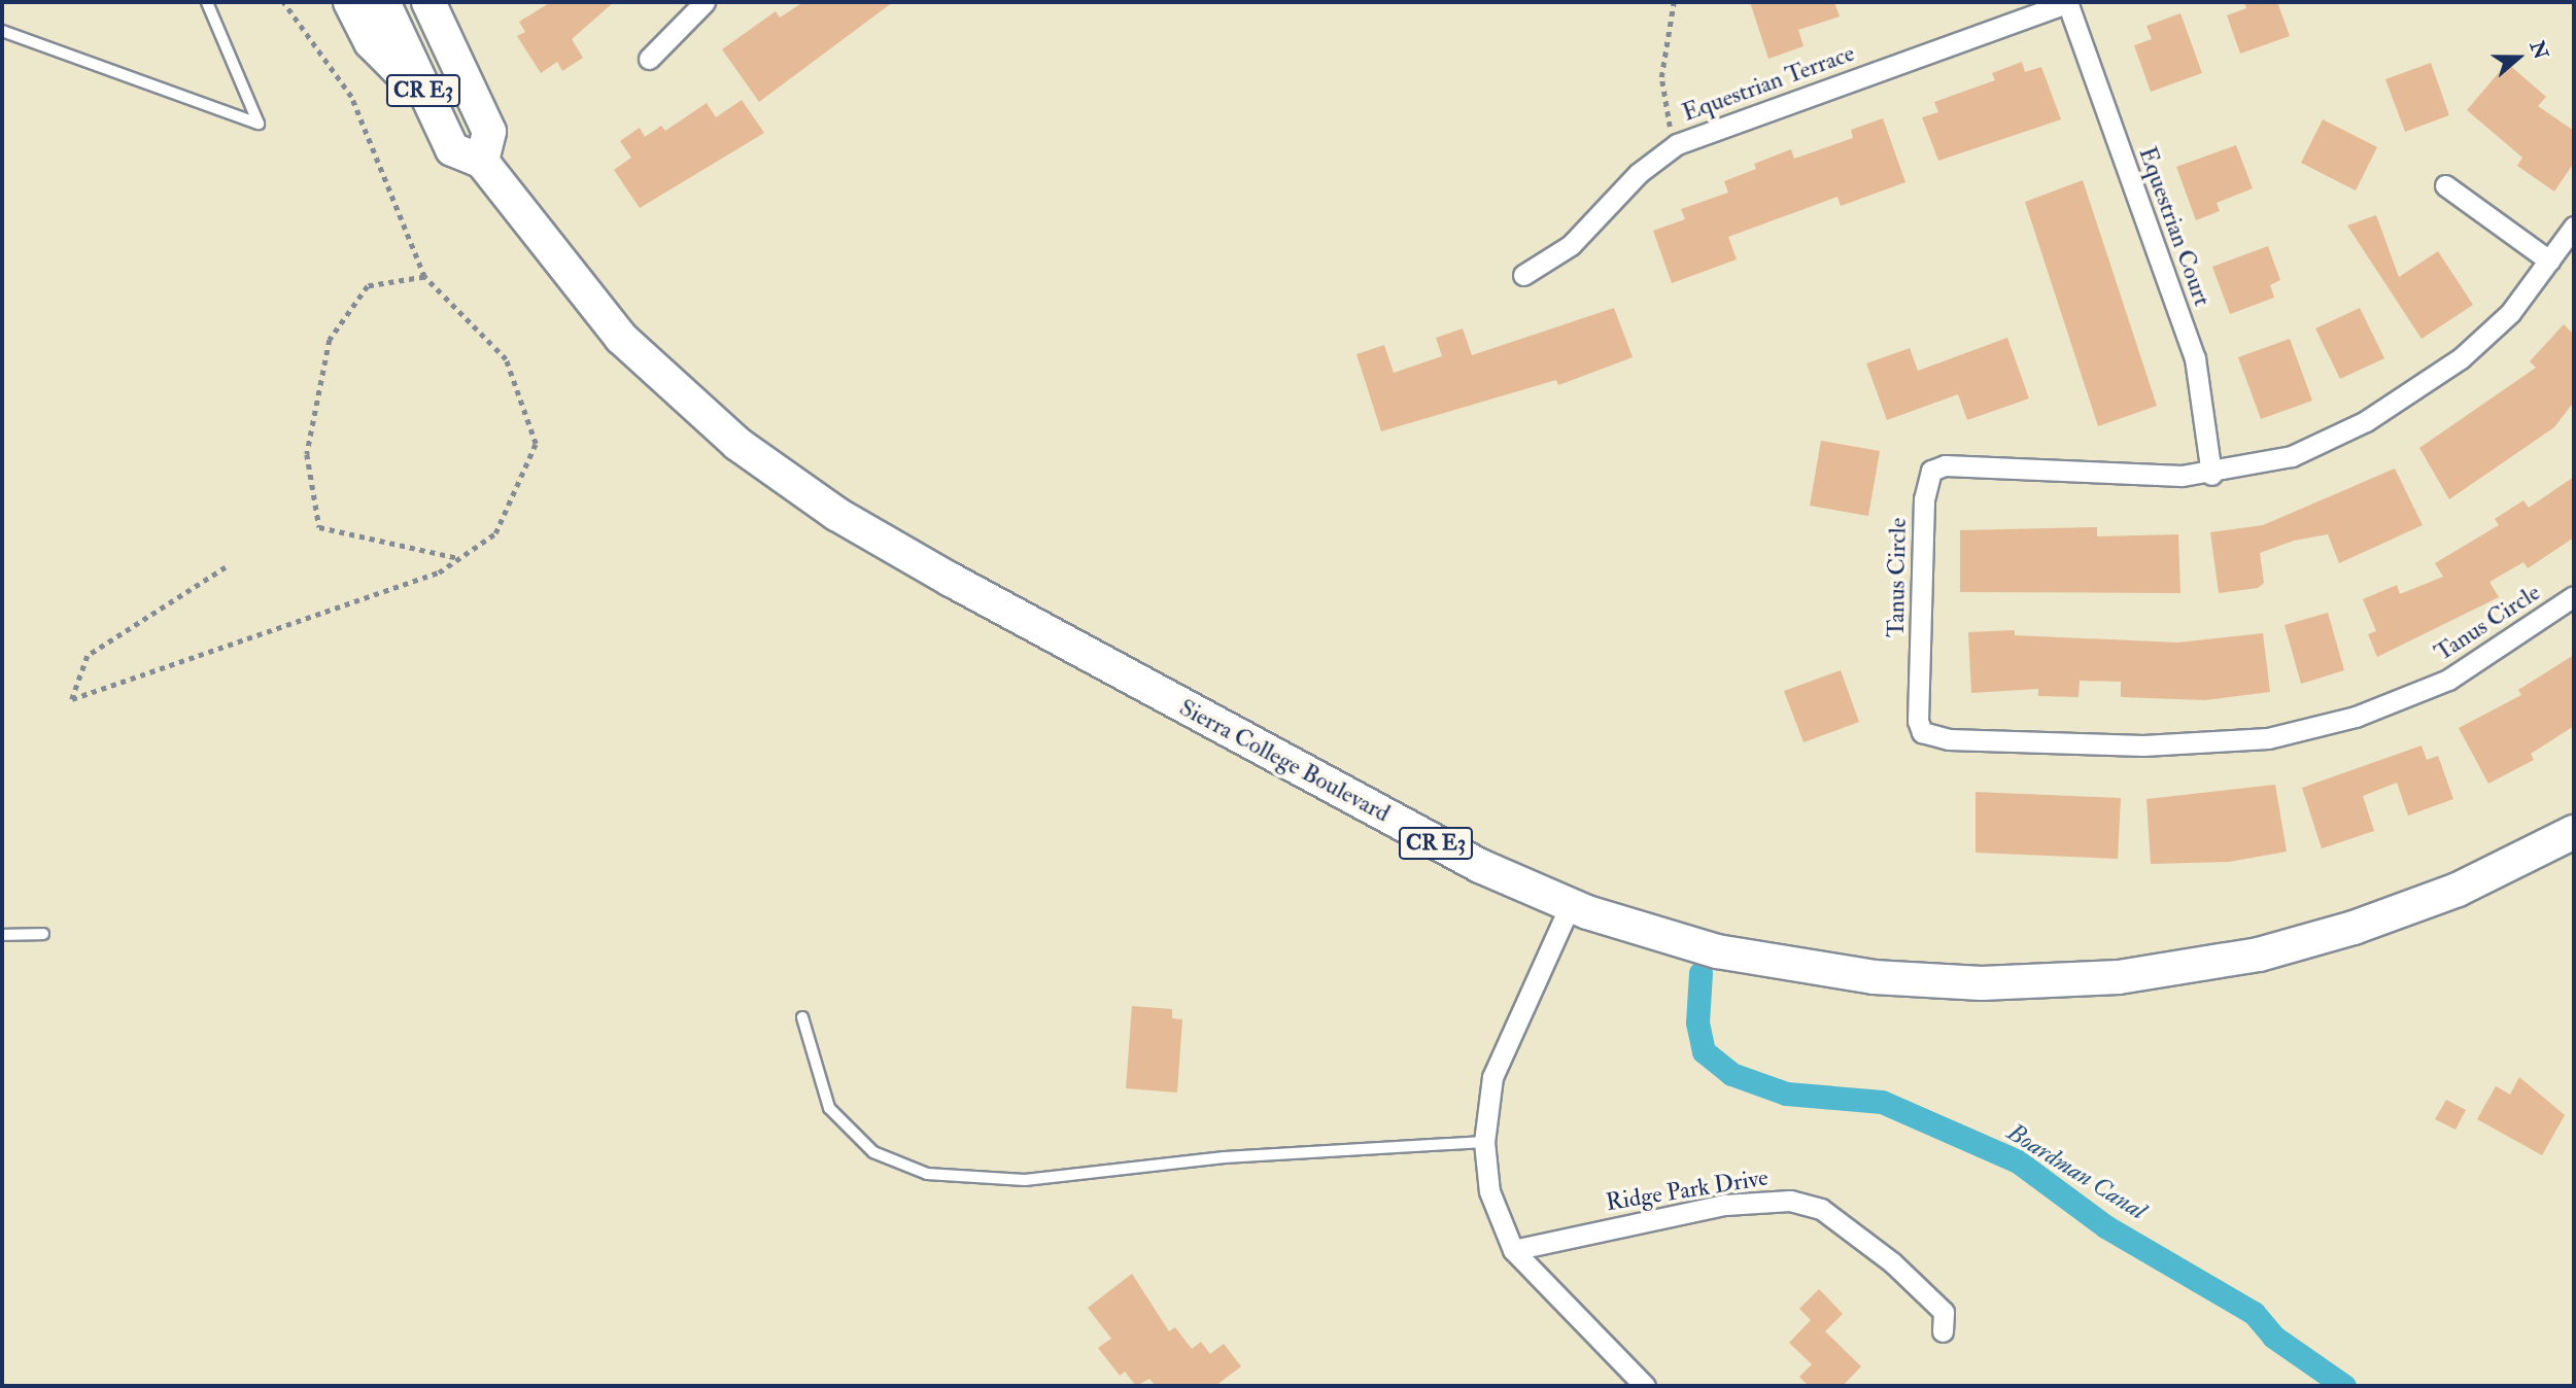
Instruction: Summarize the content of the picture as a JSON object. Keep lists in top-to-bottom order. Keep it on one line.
{"streets":{"main road":["CR E3","Sierra College Boulevard"],"street":["Equestrian Terrace","Equestrian Court","Tanus Circle","Ridge Park Drive"]},"crossings":[["Equestrian Terrace","Equestrian Court"],["CR E3","Sierra College Boulevard"],["Equestrian Court","Tanus Circle"]],"water":["Boardman Canal"],"north":"right"}
